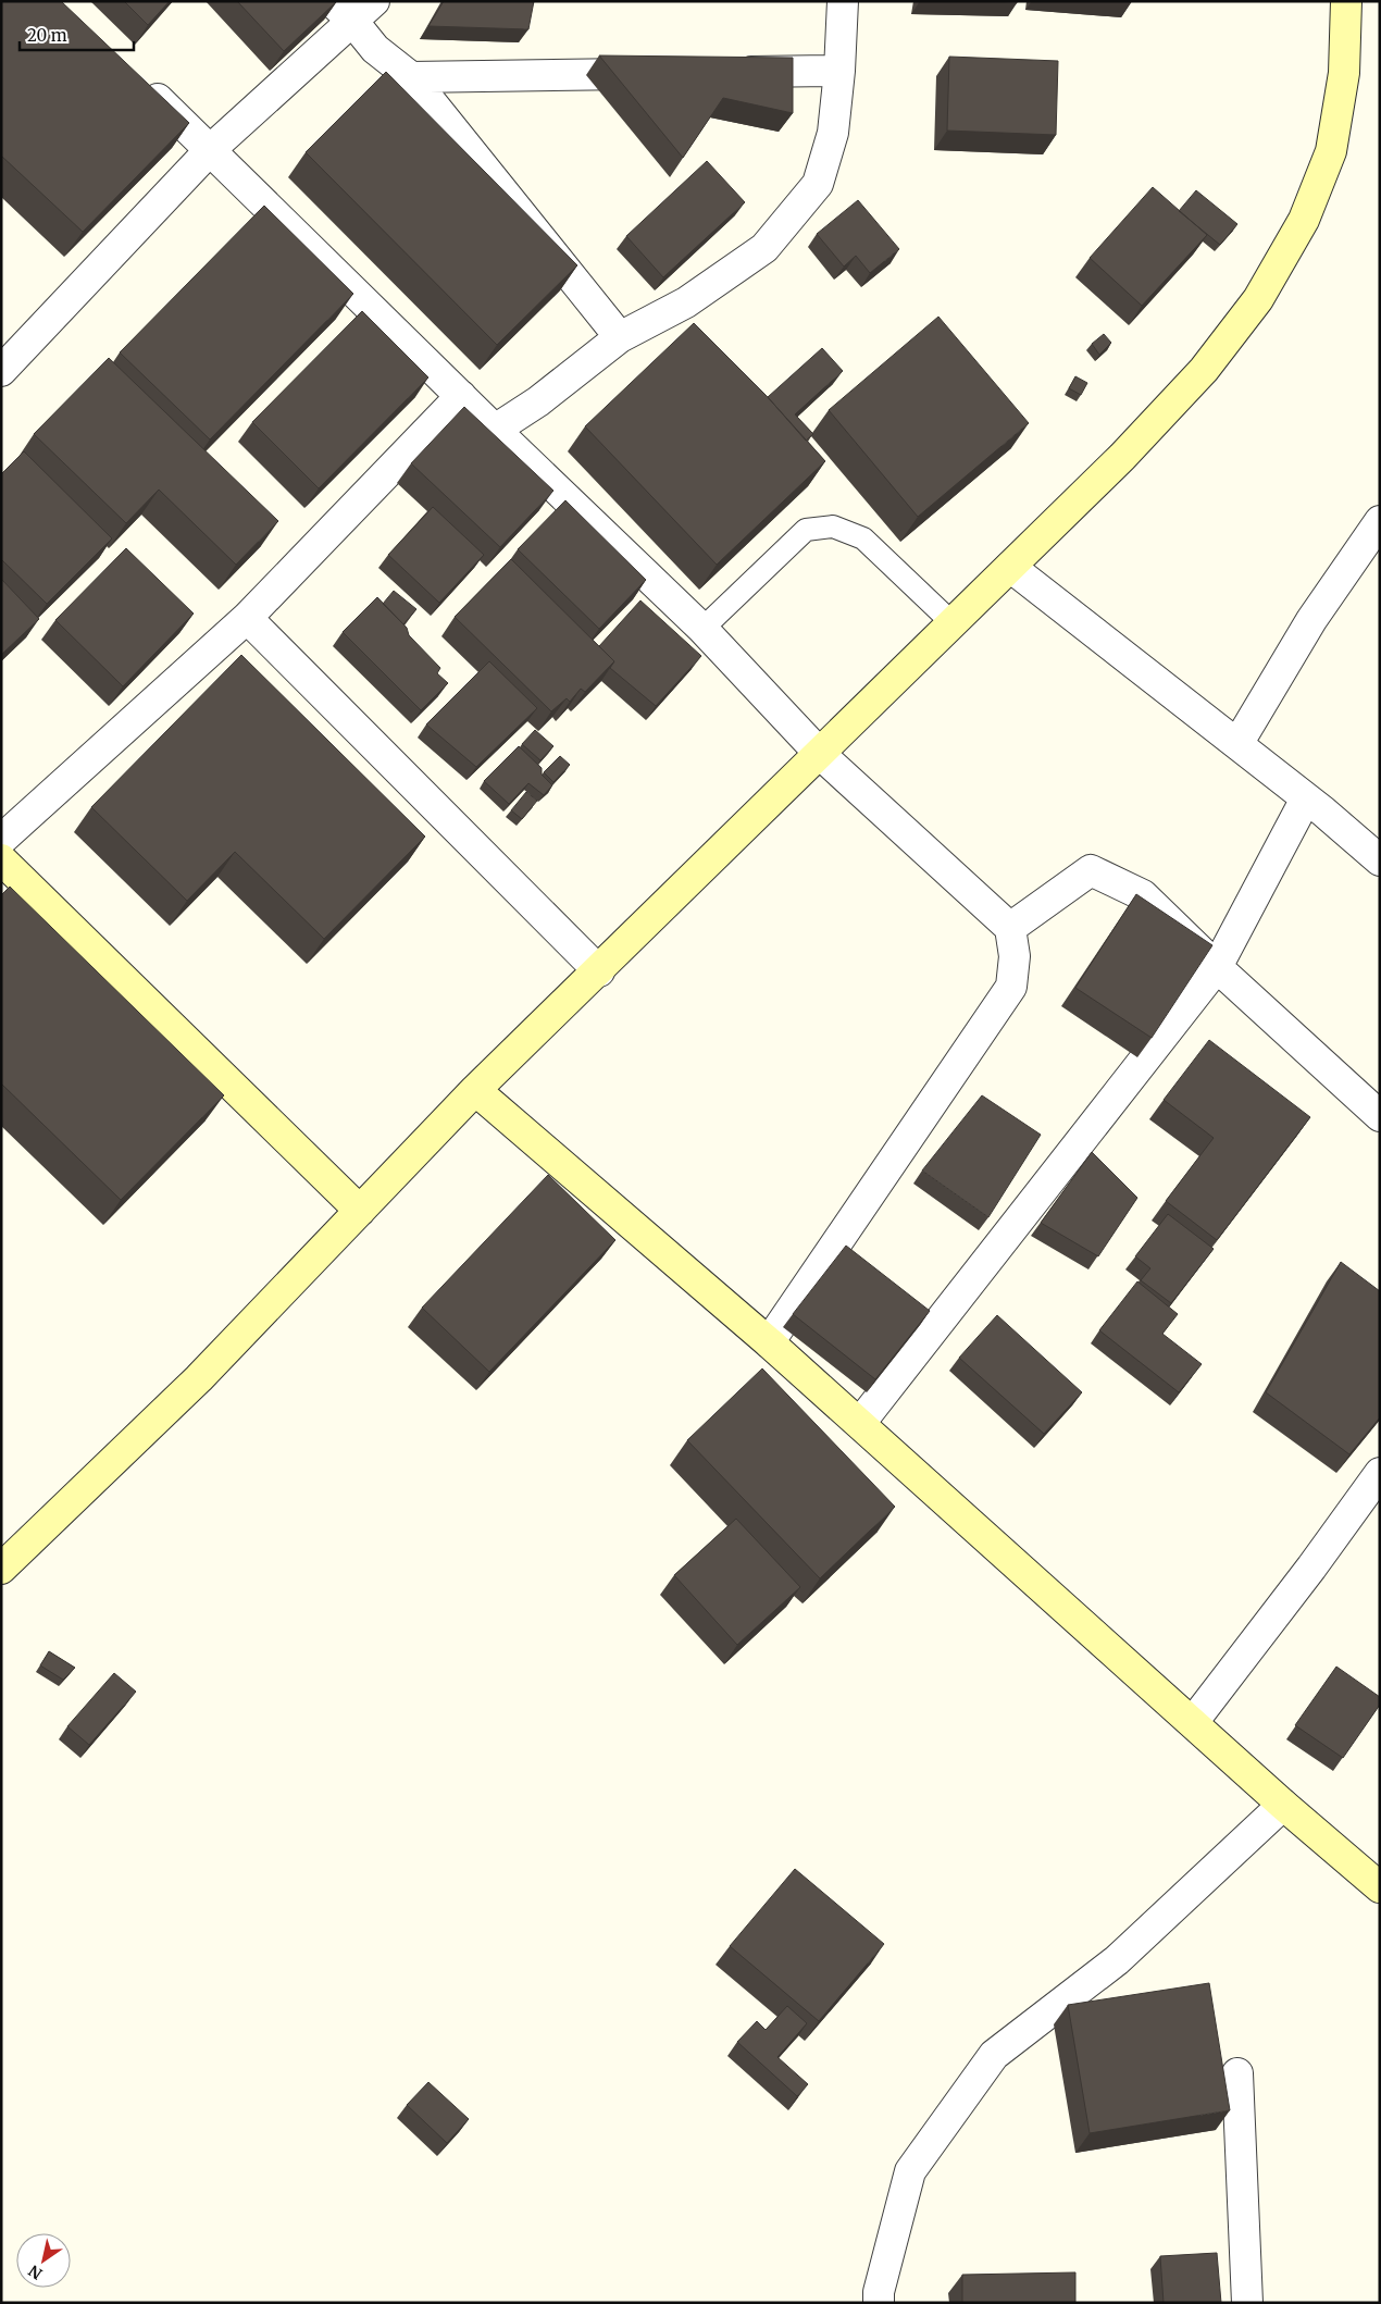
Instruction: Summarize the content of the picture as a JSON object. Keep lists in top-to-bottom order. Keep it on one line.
{"scale_bar":"20 m","north":"bottom left"}
